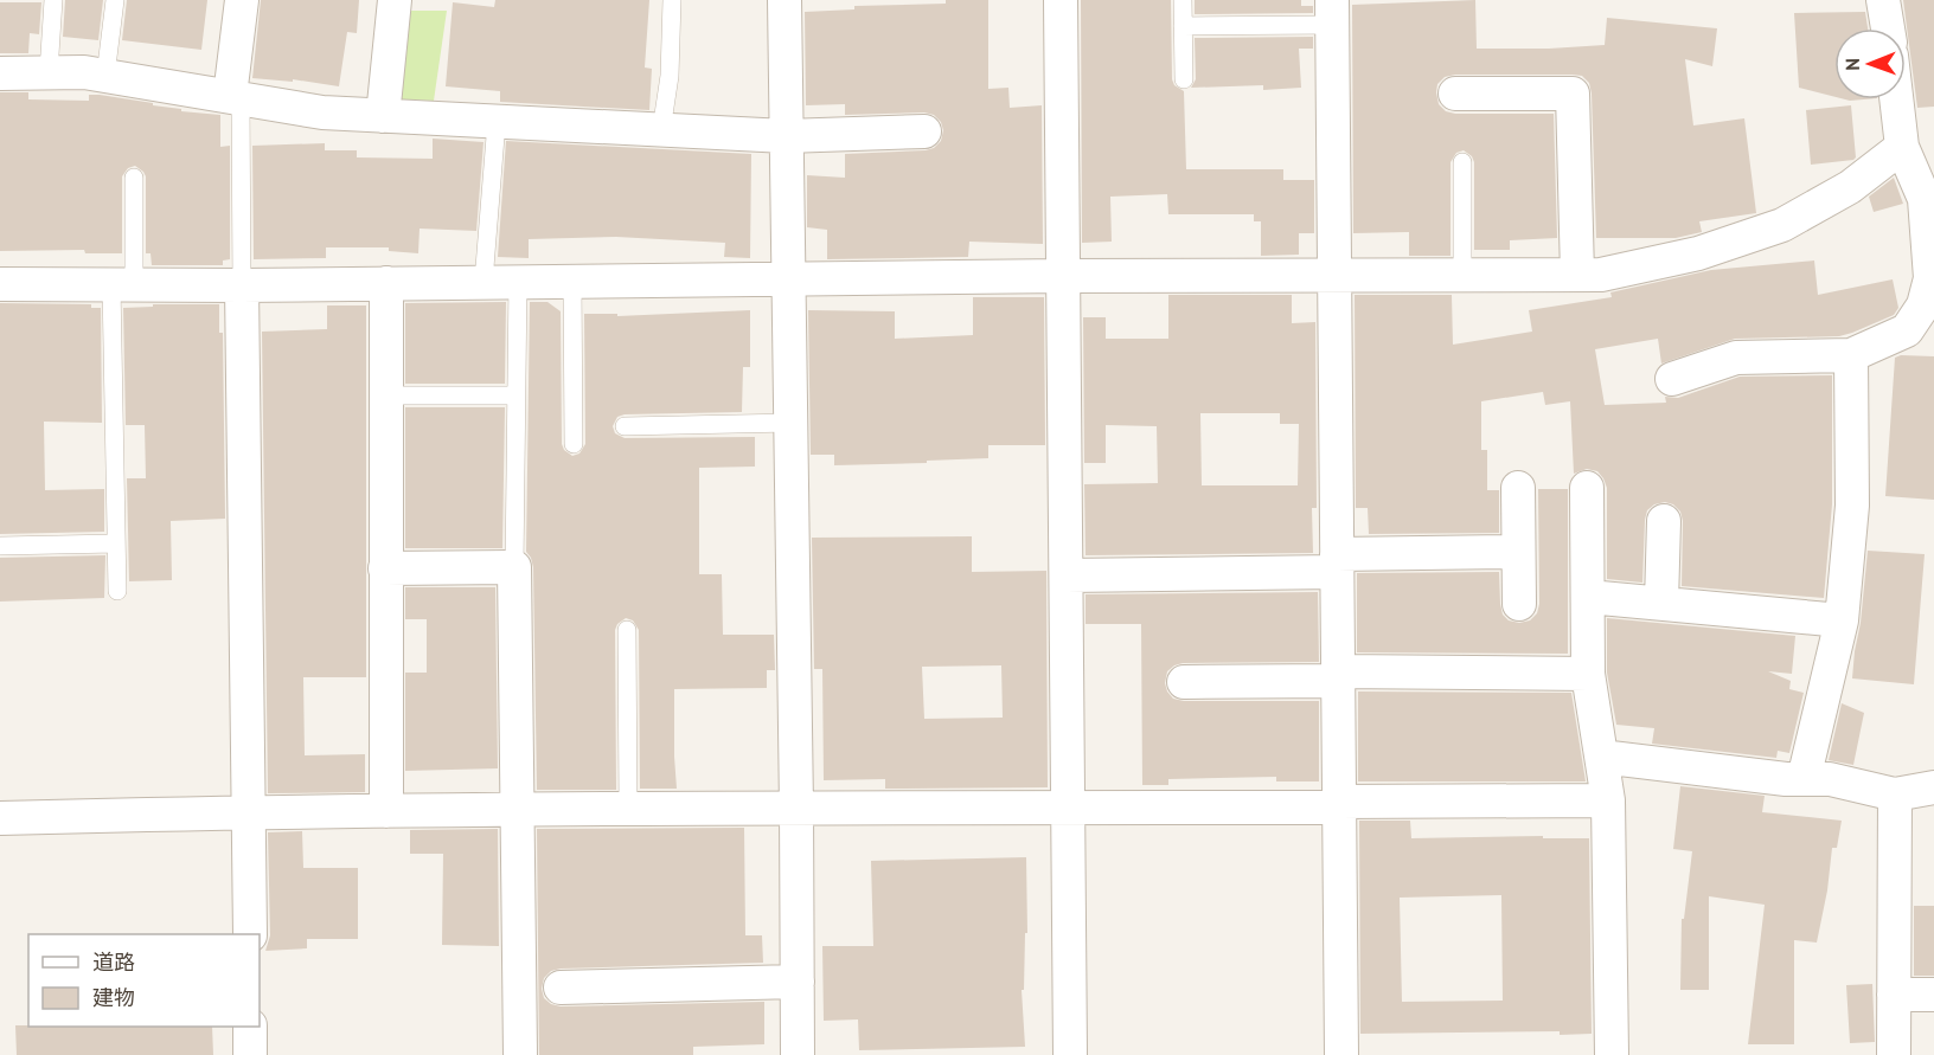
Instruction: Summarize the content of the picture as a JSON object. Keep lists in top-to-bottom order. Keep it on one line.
{"legend":["道路","建物"],"north":"left"}
